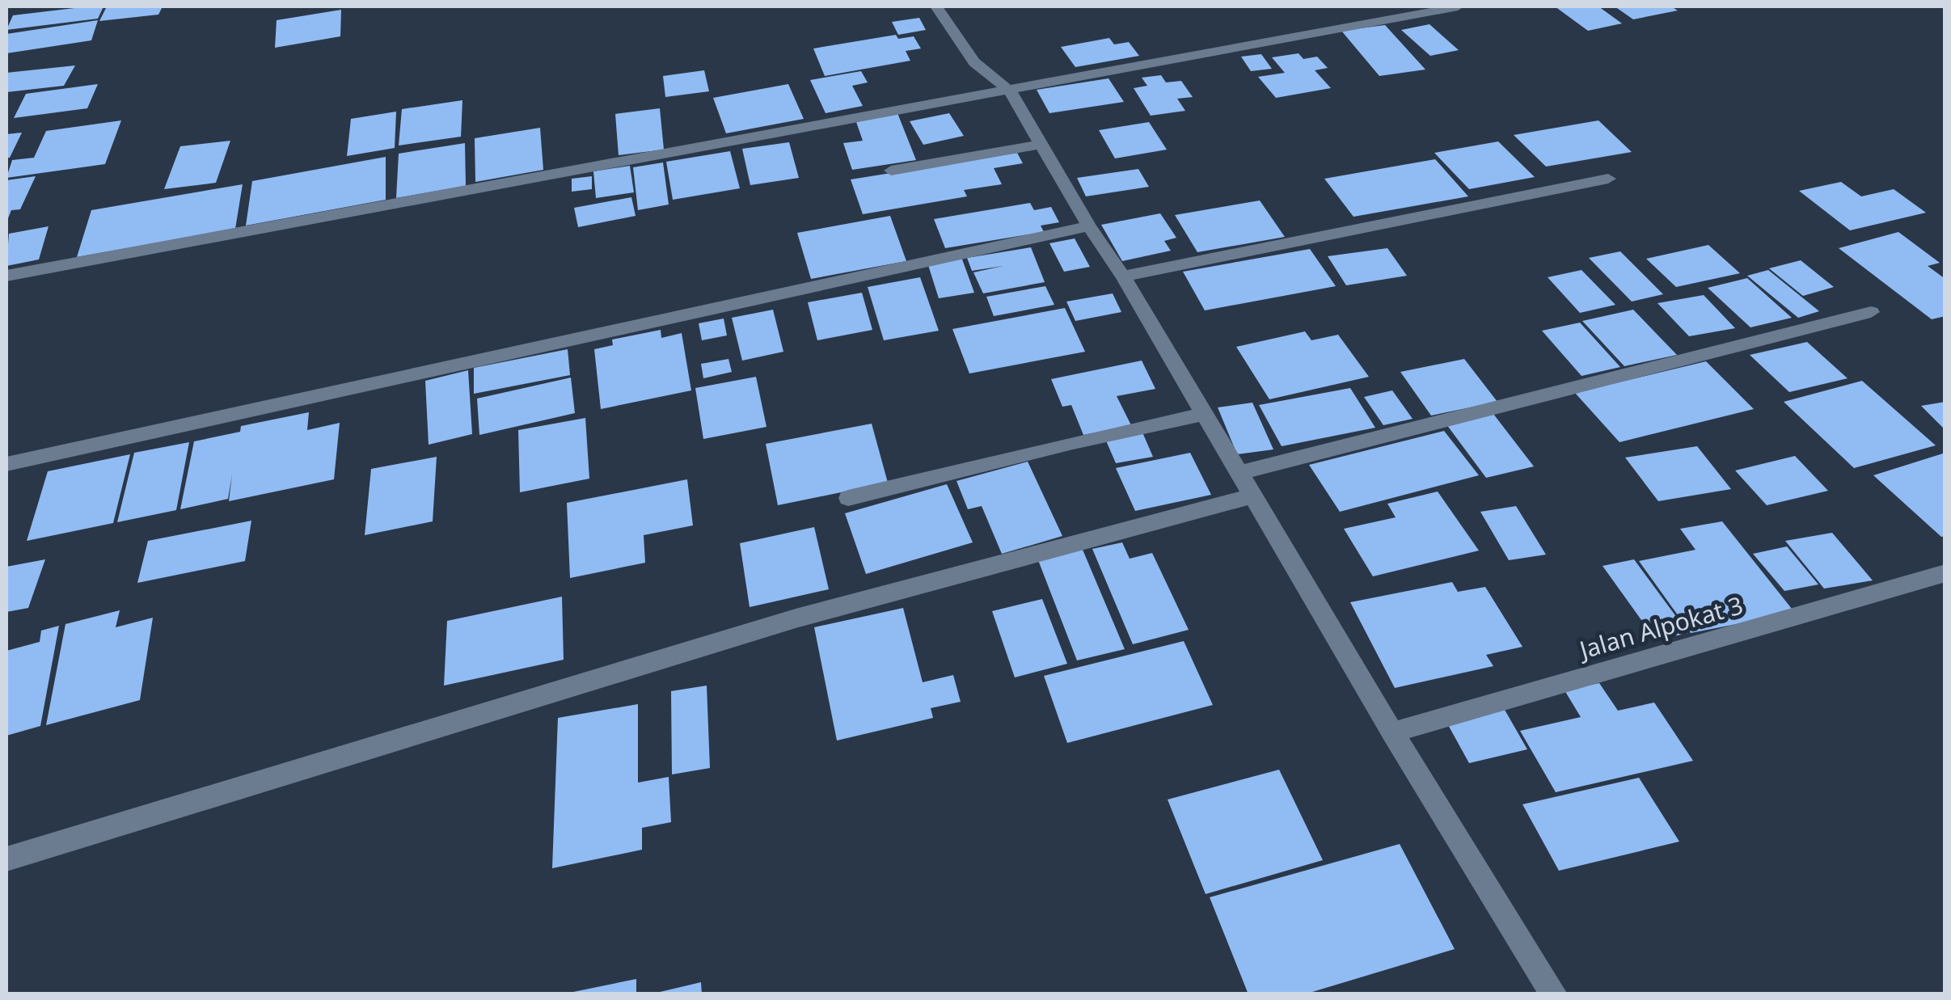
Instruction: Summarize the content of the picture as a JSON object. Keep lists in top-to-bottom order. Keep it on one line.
{"streets":{"street":["Jalan Alpokat 3"]}}
